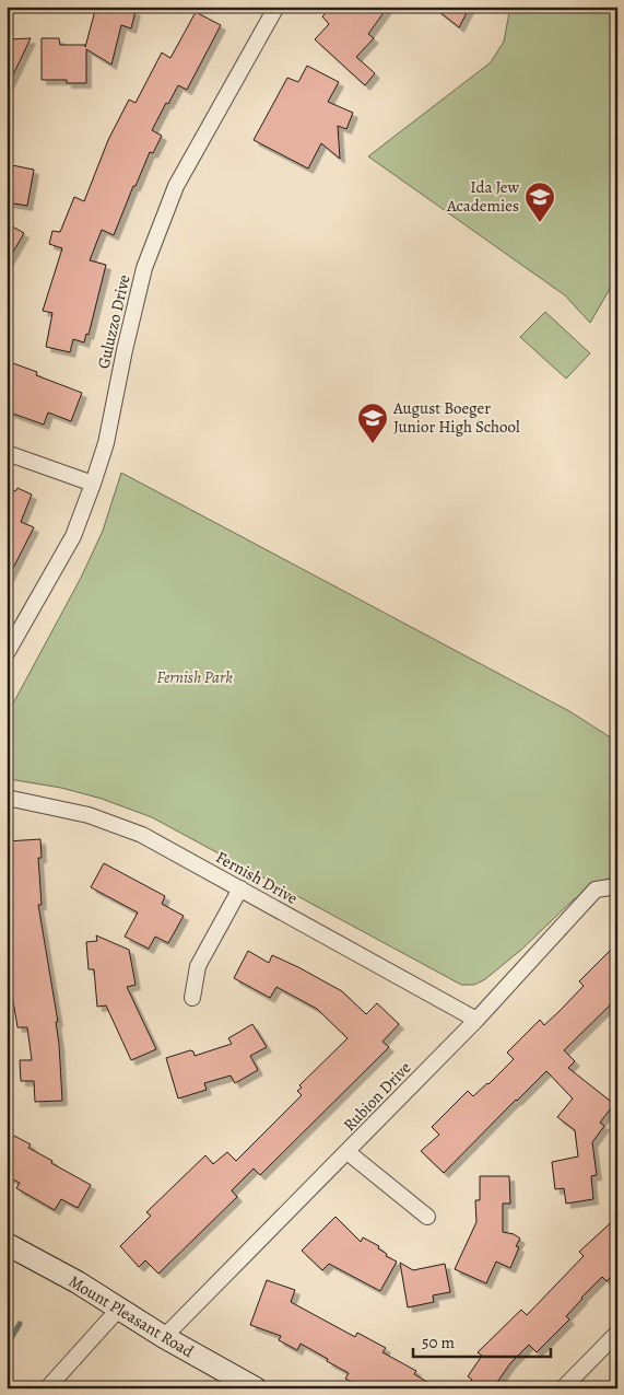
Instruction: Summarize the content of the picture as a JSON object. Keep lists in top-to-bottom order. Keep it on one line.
{"streets":{"street":["Guluzzo Drive","Fernish Drive","Rubion Drive","Mount Pleasant Road"]},"crossings":[["Fernish Drive","Rubion Drive"],["Rubion Drive","Mount Pleasant Road"]],"parks":["Fernish Park"],"places":{"school or university":["Ida Jew Academies","August Boeger Junior High School"]},"scale_bar":"50 m"}
